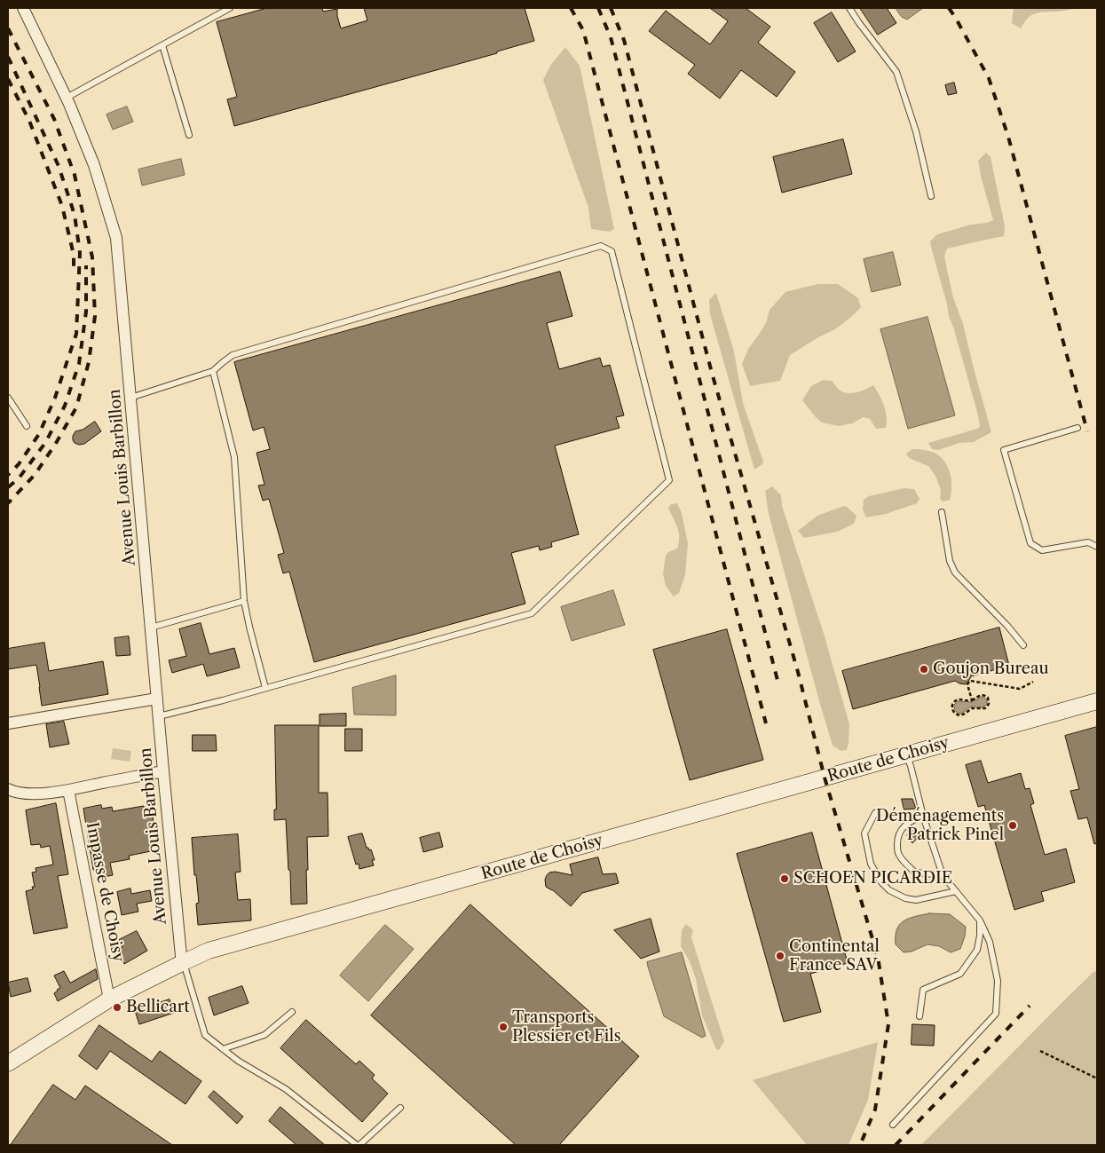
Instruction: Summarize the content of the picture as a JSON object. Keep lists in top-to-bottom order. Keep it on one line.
{"streets":{"street":["Avenue Louis Barbillon","Route de Choisy","Impasse de Choisy"]},"crossings":[["Avenue Louis Barbillon","Route de Choisy"],["Route de Choisy","Impasse de Choisy"]],"places":["Goujon Bureau","Déménagements Patrick Pinel","SCHOEN PICARDIE","Continental France SAV","Bellicart","Transports Plessier et Fils"]}
